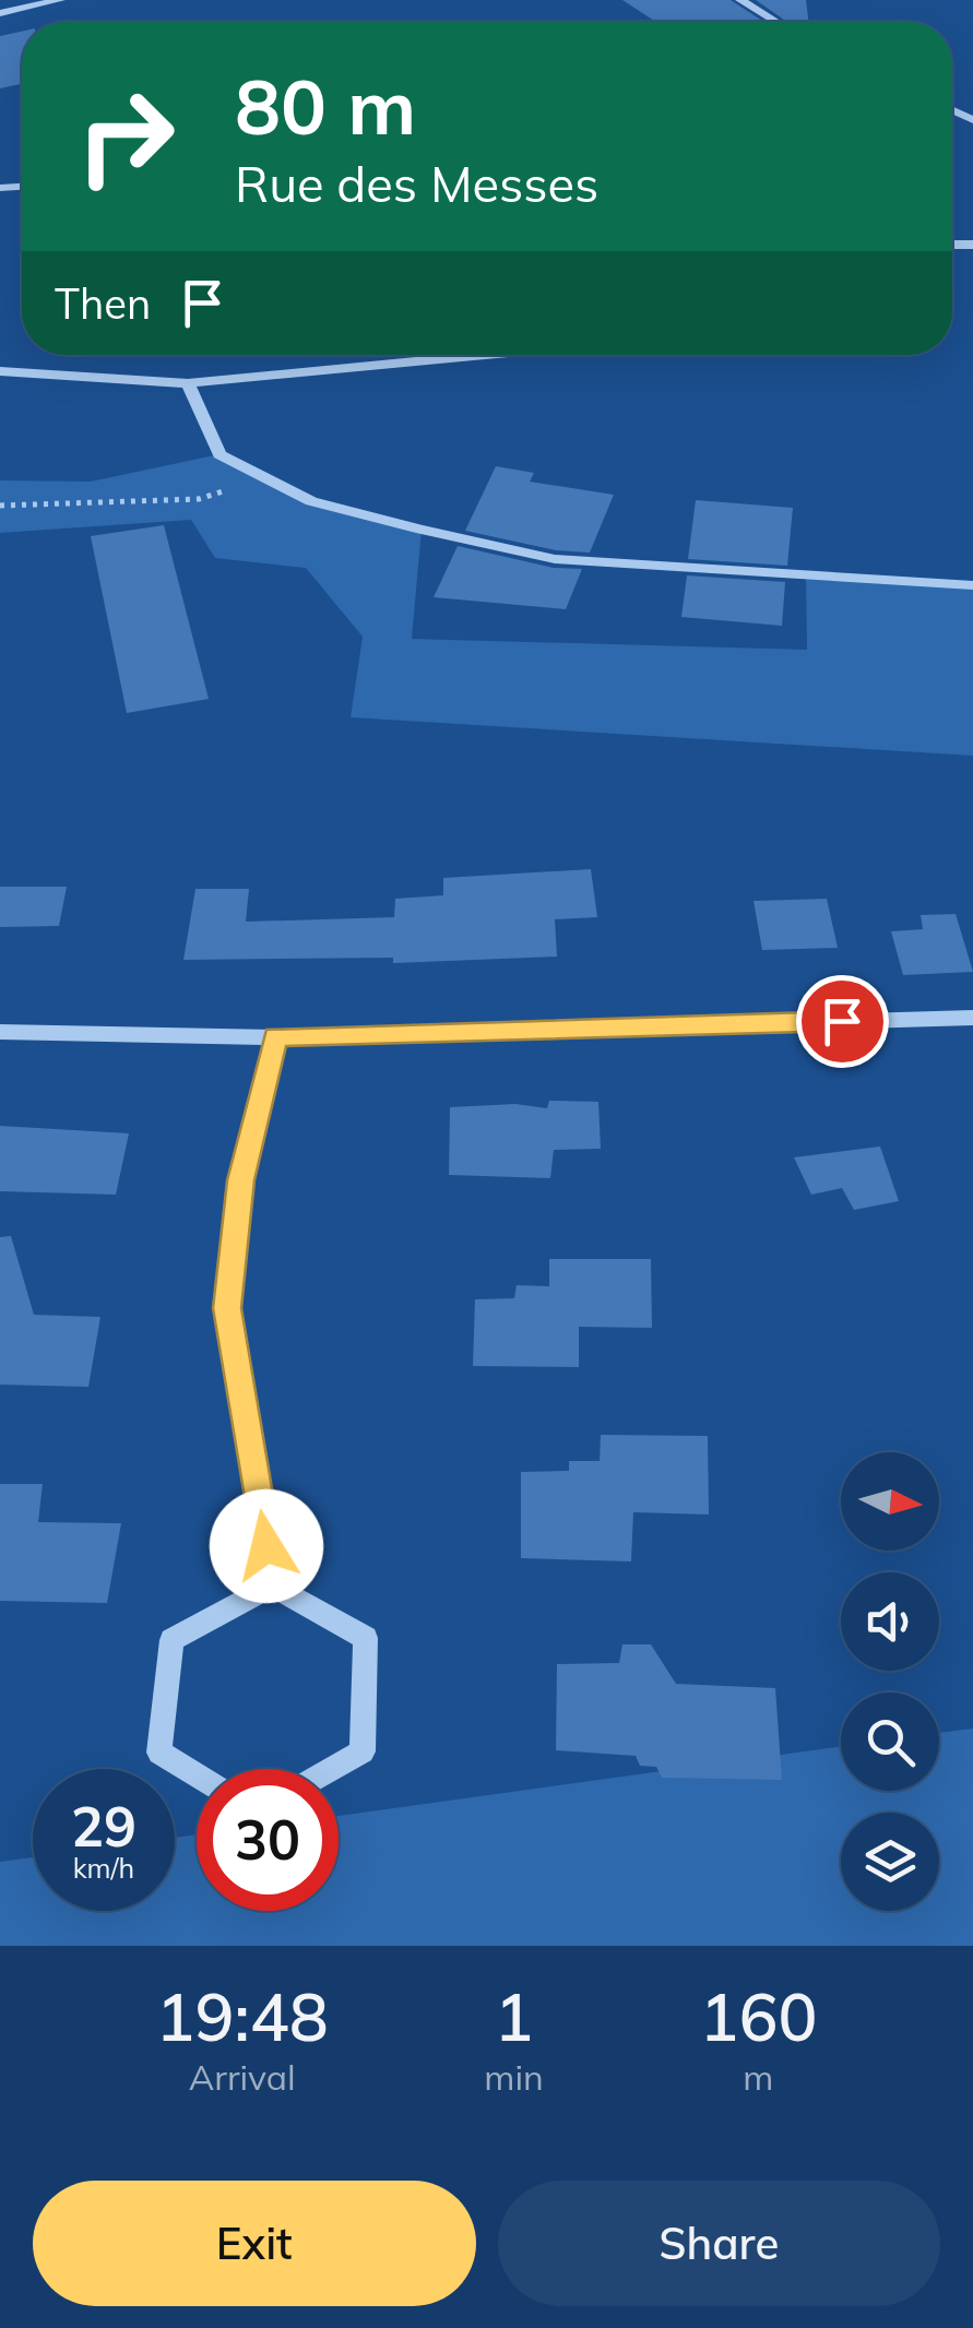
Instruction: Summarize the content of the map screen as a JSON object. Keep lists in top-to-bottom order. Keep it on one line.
{"north":"right","page":{"turn":["80 m","Rue des Messes"],"then":"Then","speed":"29 km/h","limit":"30","eta":["19:48","Arrival","1","min","160","m"],"buttons":["Exit","Share"]}}
